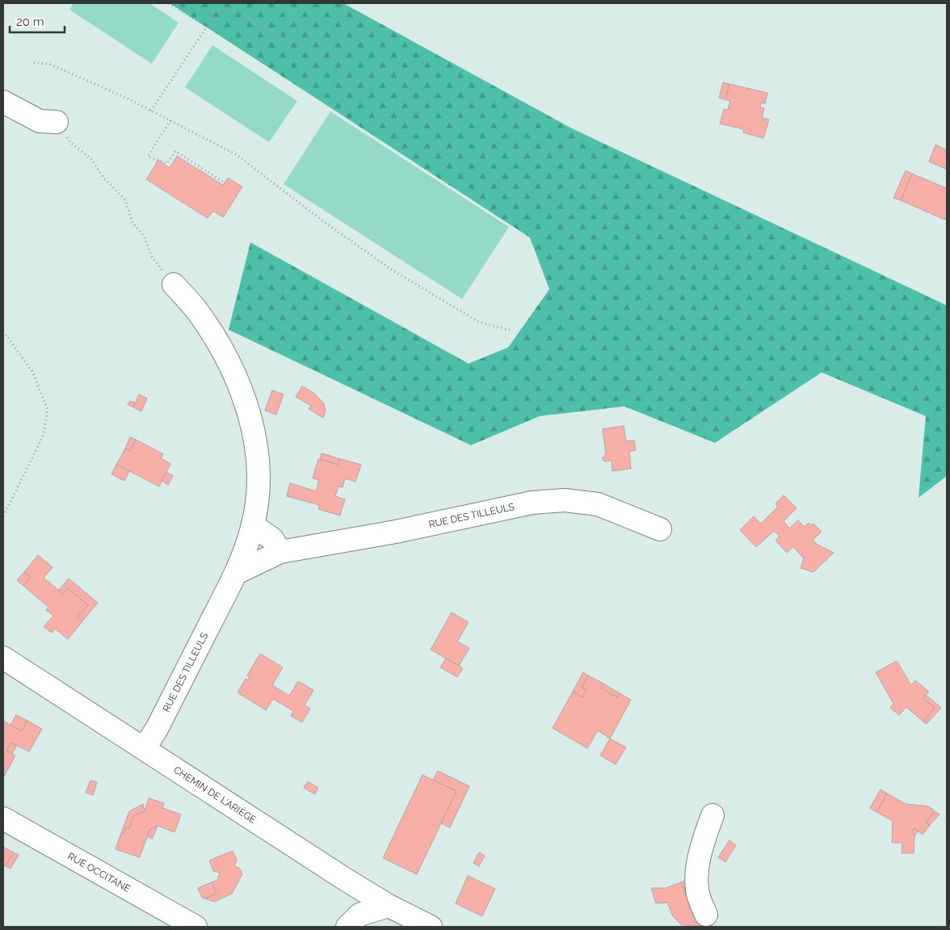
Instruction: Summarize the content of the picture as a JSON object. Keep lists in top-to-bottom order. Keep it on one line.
{"streets":{"street":["RUE DES TILLEULS","CHEMIN DE L'ARIÈGE","RUE OCCITANE"]},"crossings":[["RUE DES TILLEULS","CHEMIN DE L'ARIÈGE"]],"scale_bar":"20 m"}
